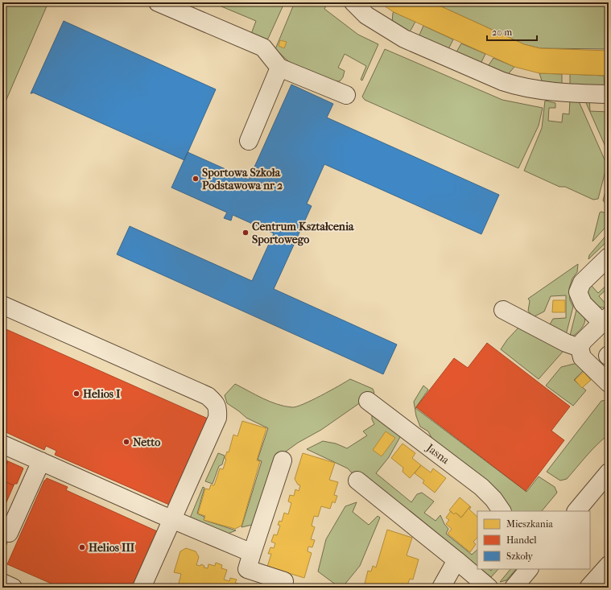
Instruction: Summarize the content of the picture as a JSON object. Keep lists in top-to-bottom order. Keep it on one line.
{"streets":{"street":["Jasna"]},"places":["Sportowa Szkoła Podstawowa nr 2","Centrum Kształcenia Sportowego","Helios I","Netto","Helios III"],"legend":["Mieszkania","Handel","Szkoły"],"scale_bar":"20 m"}
